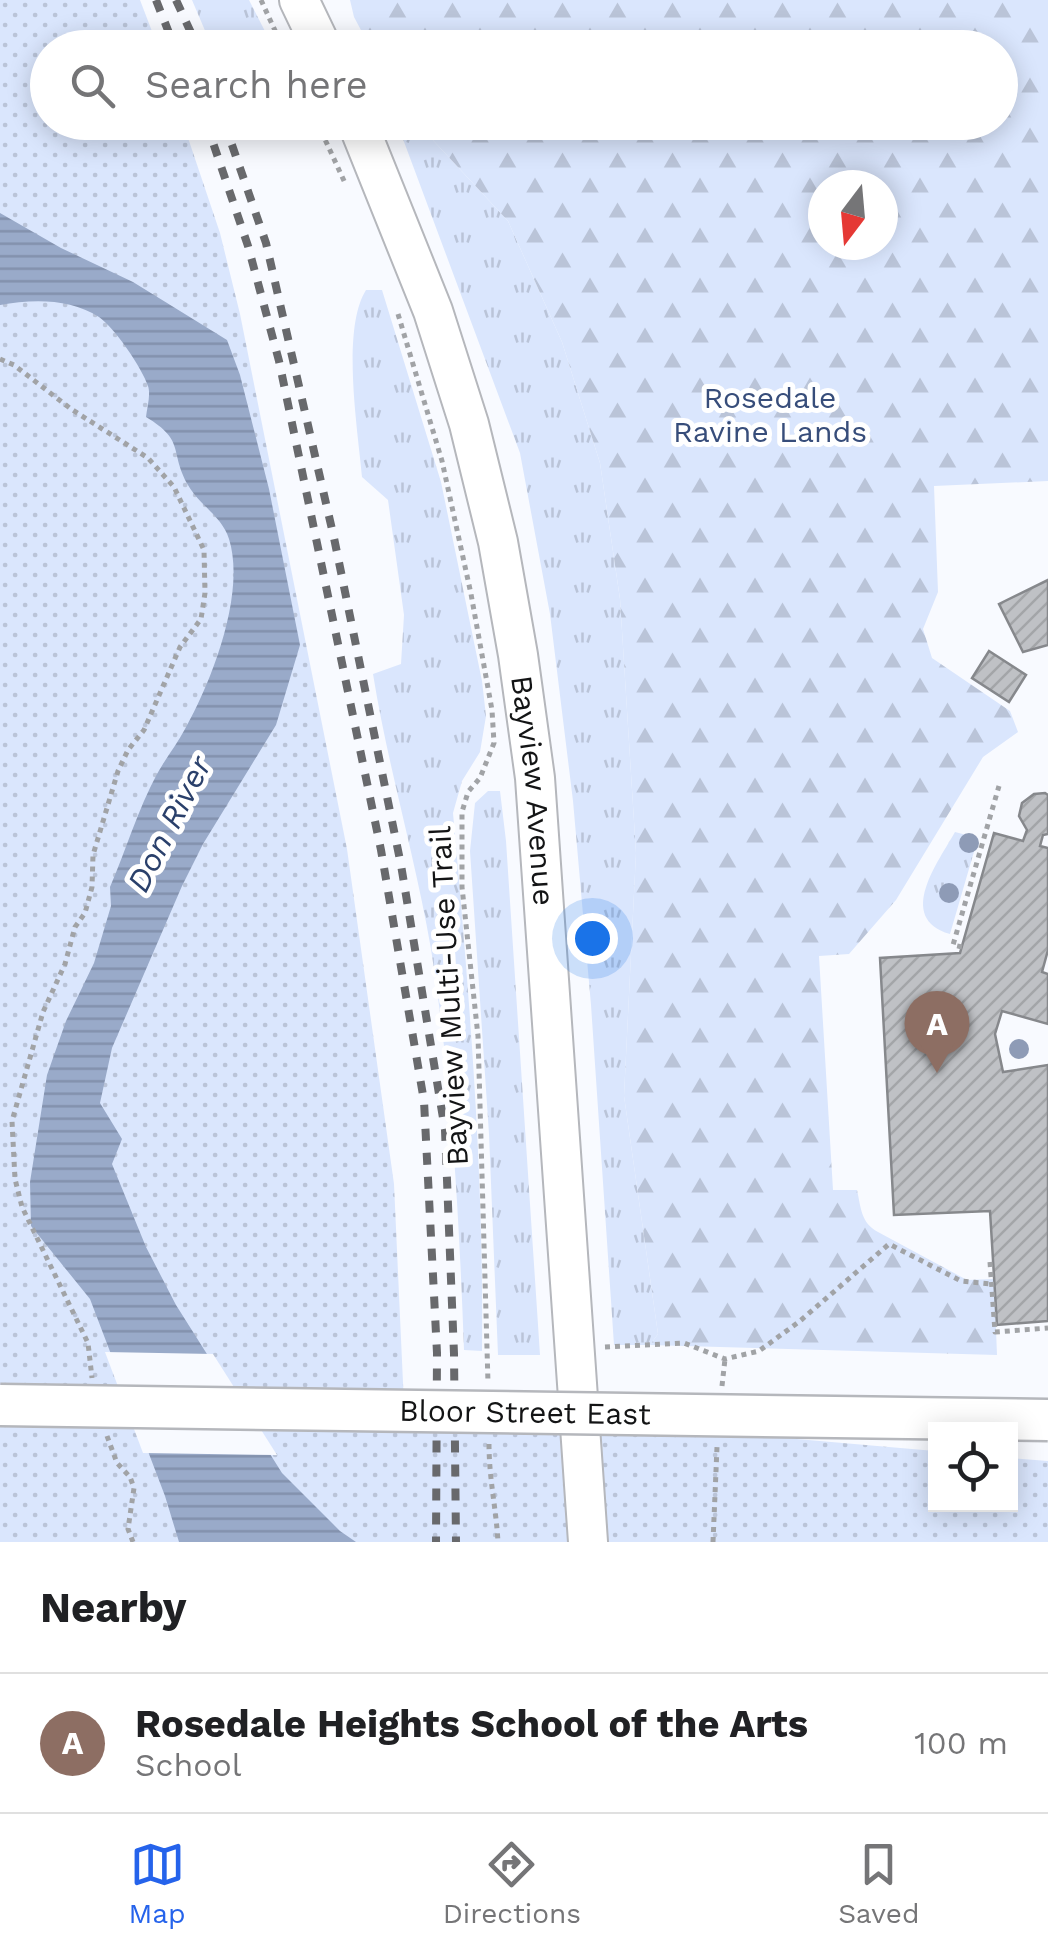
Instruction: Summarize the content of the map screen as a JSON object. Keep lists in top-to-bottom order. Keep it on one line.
{"streets":{"main road":["Bayview Avenue","Bloor Street East"],"path":["Bayview Multi-Use Trail"]},"water":["Don River"],"parks":["Rosedale Ravine Lands"],"north":"bottom","page":{"search":"Search here","pins":"A","heading":"Nearby","list":[{"mark":"A","name":"Rosedale Heights School of the Arts","note":"School","value":"100 m"}],"nav":["Map","Directions","Saved"]}}
